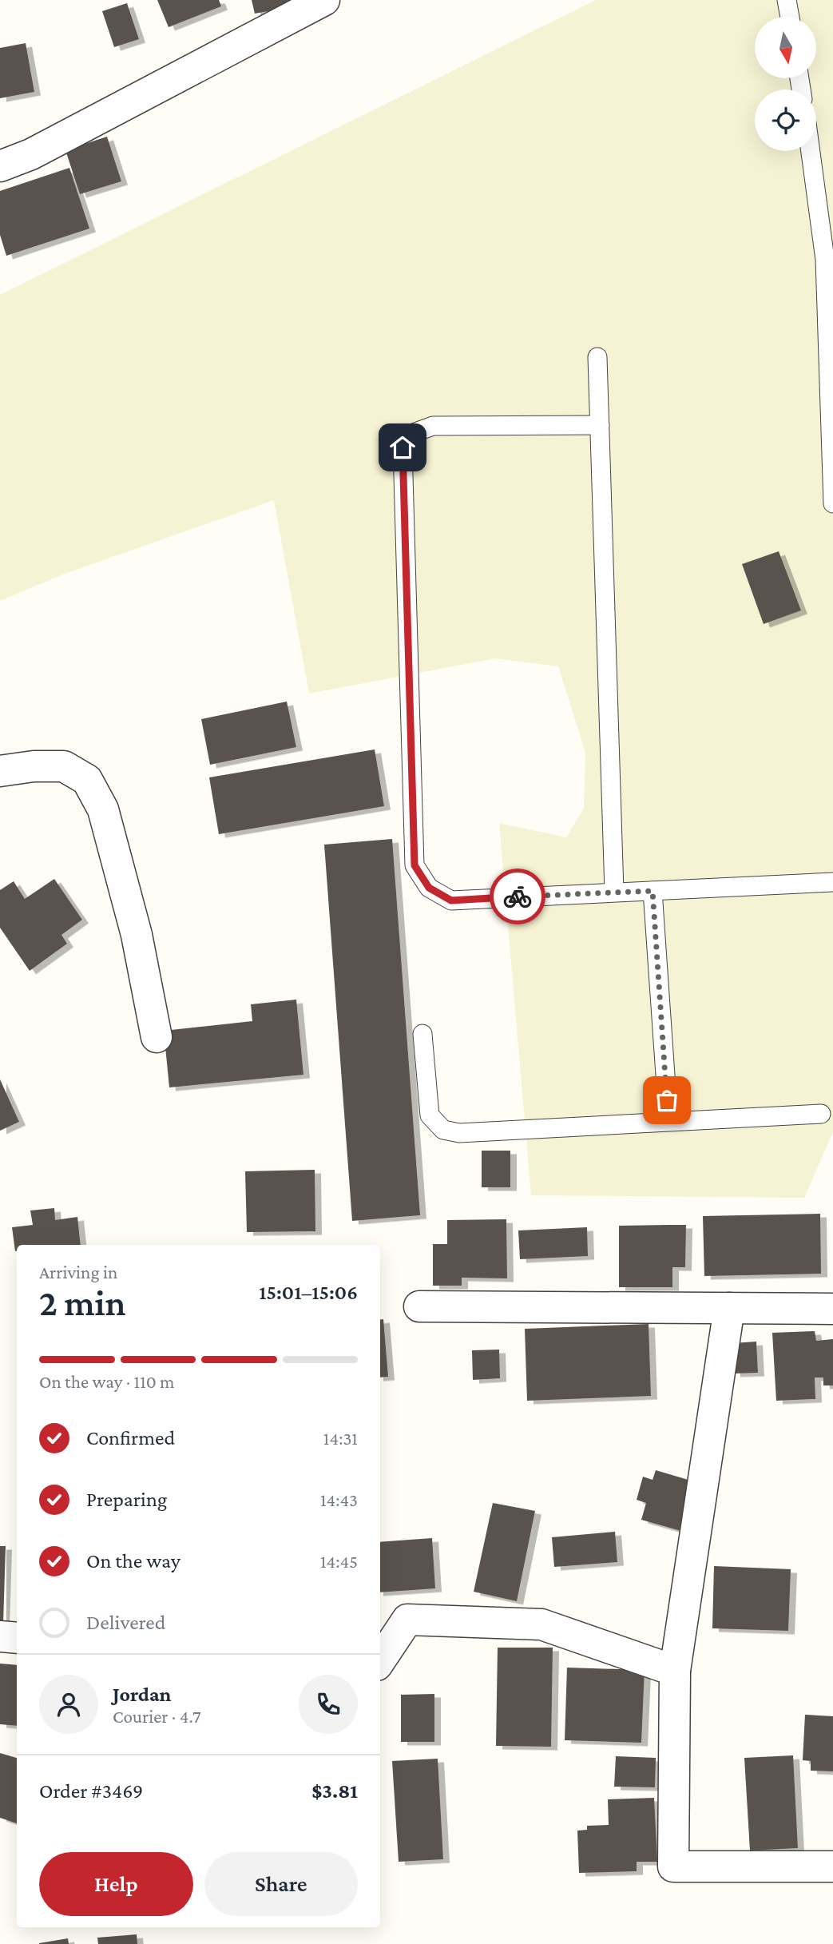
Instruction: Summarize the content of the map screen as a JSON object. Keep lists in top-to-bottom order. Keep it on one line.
{"north":"bottom","page":{"heading":["2 min","Arriving in","15:01–15:06"],"panel":["Jordan","Courier · 4.7","Order #3469","$3.81"],"bar":"On the way · 110 m","list":[["Confirmed","14:31"],["Preparing","14:43"],["On the way","14:45"],"Delivered"],"buttons":["Help","Share"]}}
